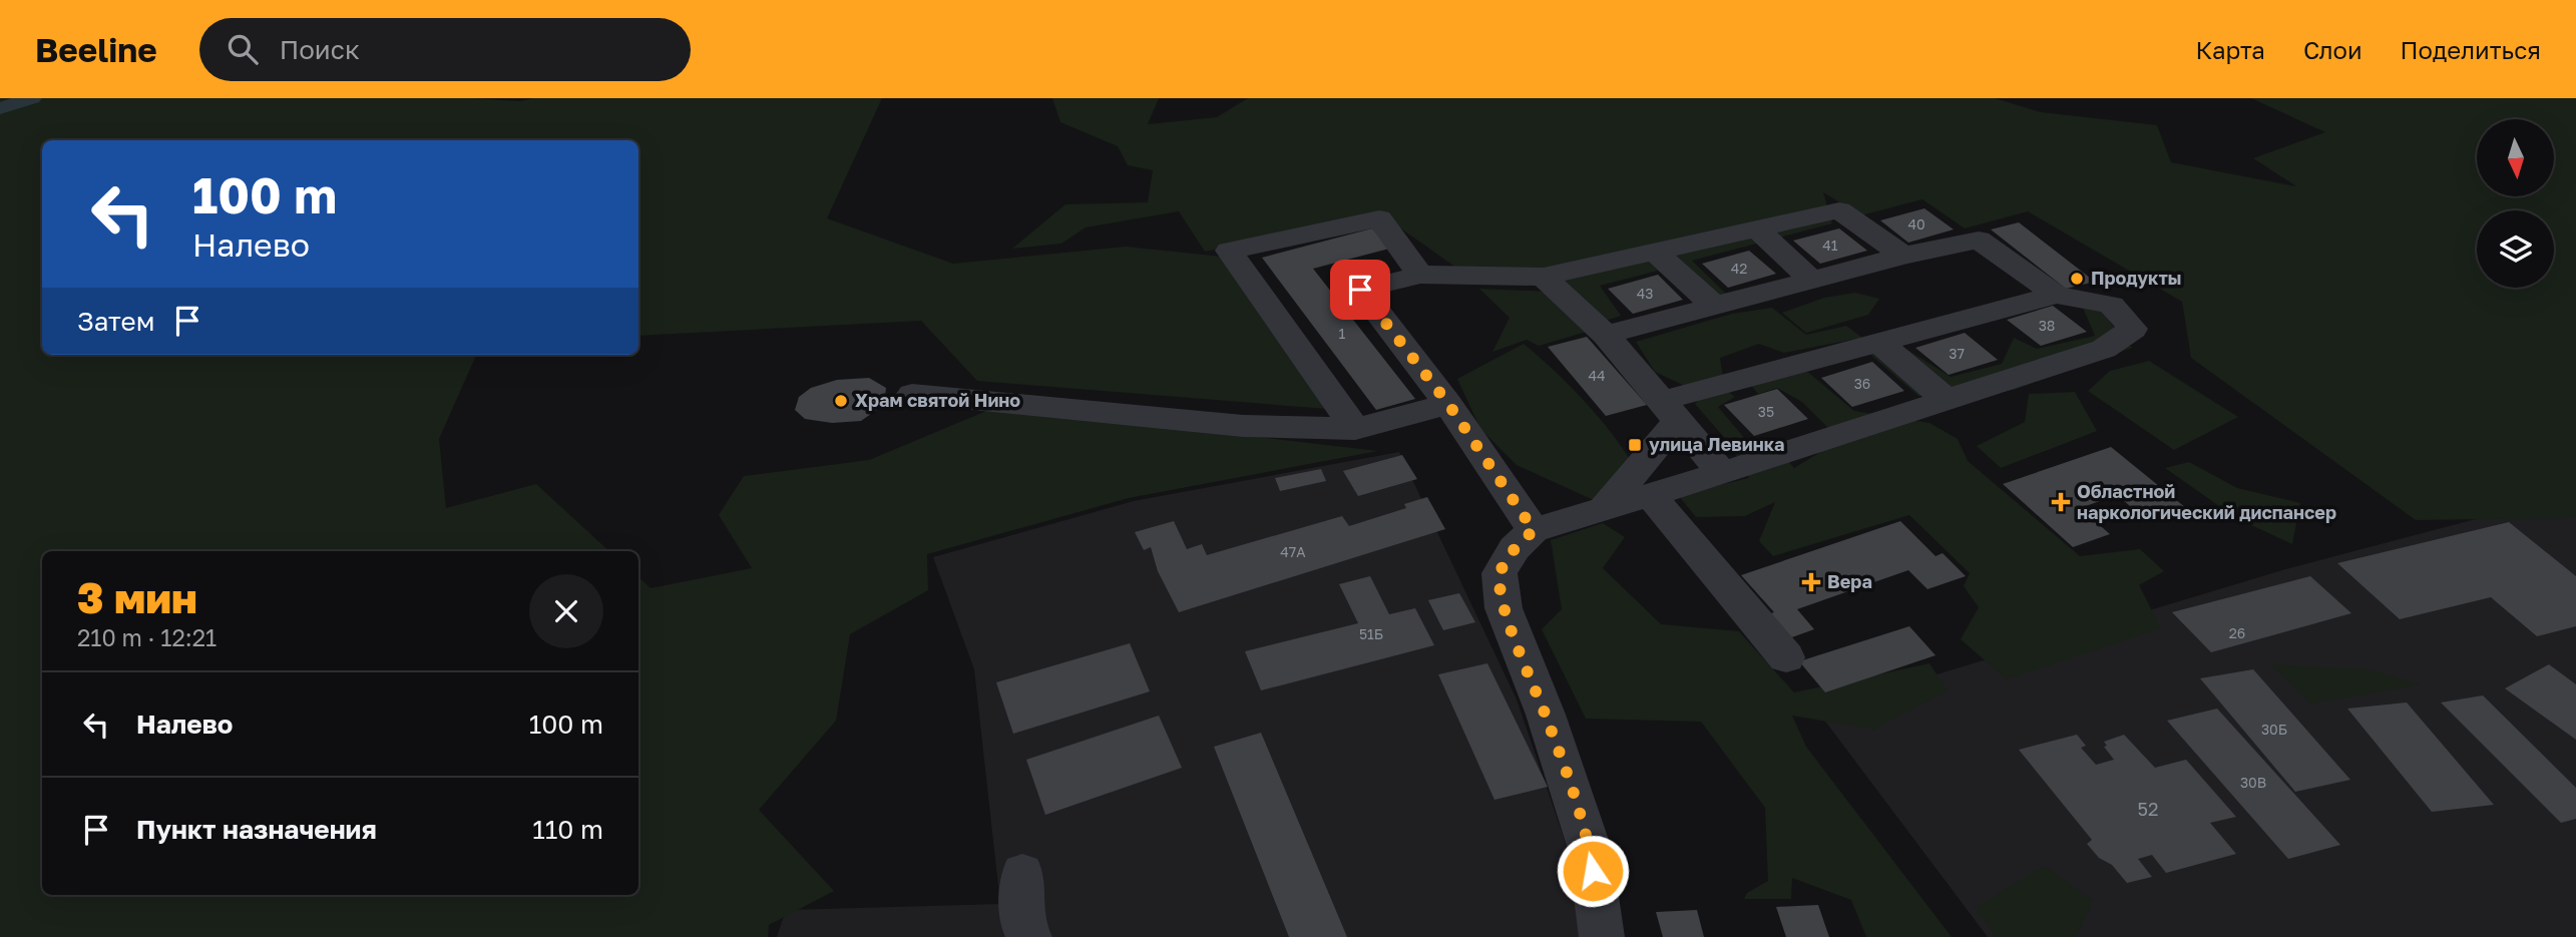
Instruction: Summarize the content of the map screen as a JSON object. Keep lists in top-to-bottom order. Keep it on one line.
{"places":{"other":["Продукты","Храм святой Нино"],"transit":["улица Левинка"],"health":["Областной наркологический диспансер","Вера"]},"house_numbers":["40","41","42","43","38","1","37","44","36","35","47А","26","51Б","30Б","30В","52"],"north":"bottom","page":{"header":"Beeline","search":"Поиск","nav":["Карта","Слои","Поделиться"],"turn":["100 m","Налево"],"then":"Затем","heading":["3 мин","210 m · 12:21"],"list":[{"name":"Налево","value":"100 m"},{"name":"Пункт назначения","value":"110 m"}]}}
